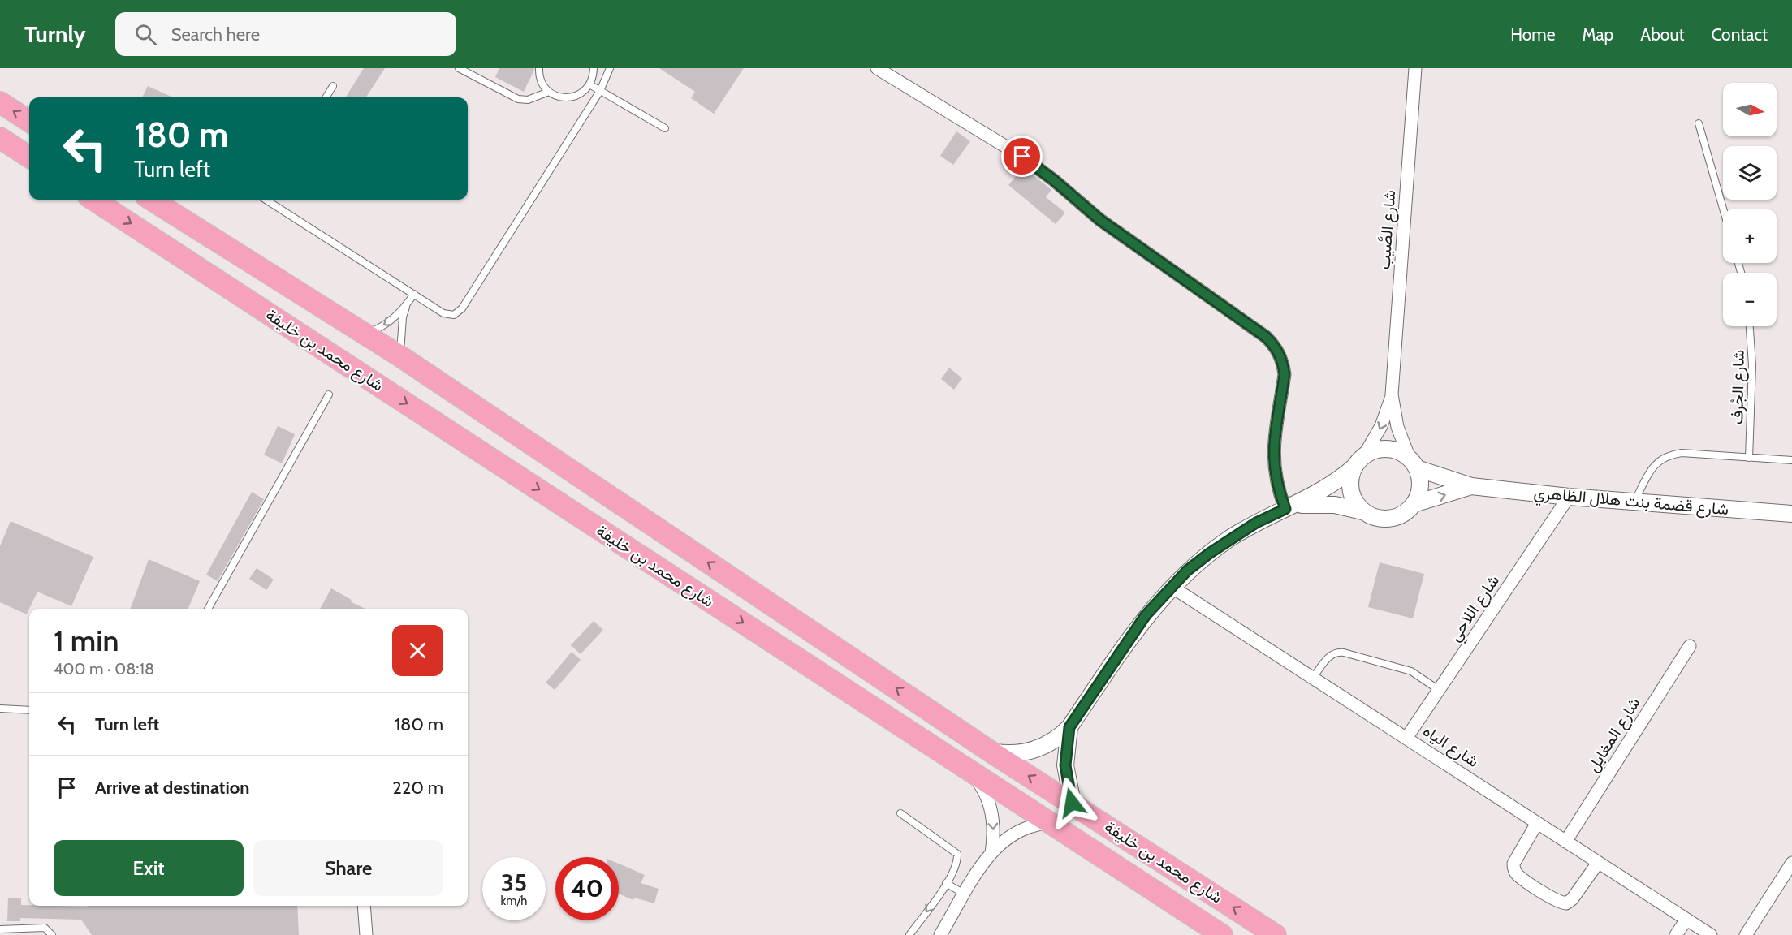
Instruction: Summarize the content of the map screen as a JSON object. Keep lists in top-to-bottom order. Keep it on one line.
{"streets":{"highway":["شارع محمد بن خليفة"],"street":["شارع الصَّيب","شارع قضمة بنت هلال الظاهري","شارع اللاحي","شارع المغايل","شارع الياه"],"lane":["شارع الجُرف"]},"crossings":[["شارع الصَّيب","شارع قضمة بنت هلال الظاهري"],["شارع قضمة بنت هلال الظاهري","شارع اللاحي"],["شارع اللاحي","شارع الياه"],["شارع المغايل","شارع الياه"]],"north":"right","page":{"header":"Turnly","search":"Search here","nav":["Home","Map","About","Contact"],"map_buttons":["+","−"],"turn":["180 m","Turn left"],"heading":["1 min","400 m · 08:18"],"list":[{"name":"Turn left","value":"180 m"},{"name":"Arrive at destination","value":"220 m"}],"buttons":["Exit","Share"],"speed":"35 km/h","limit":"40"}}
